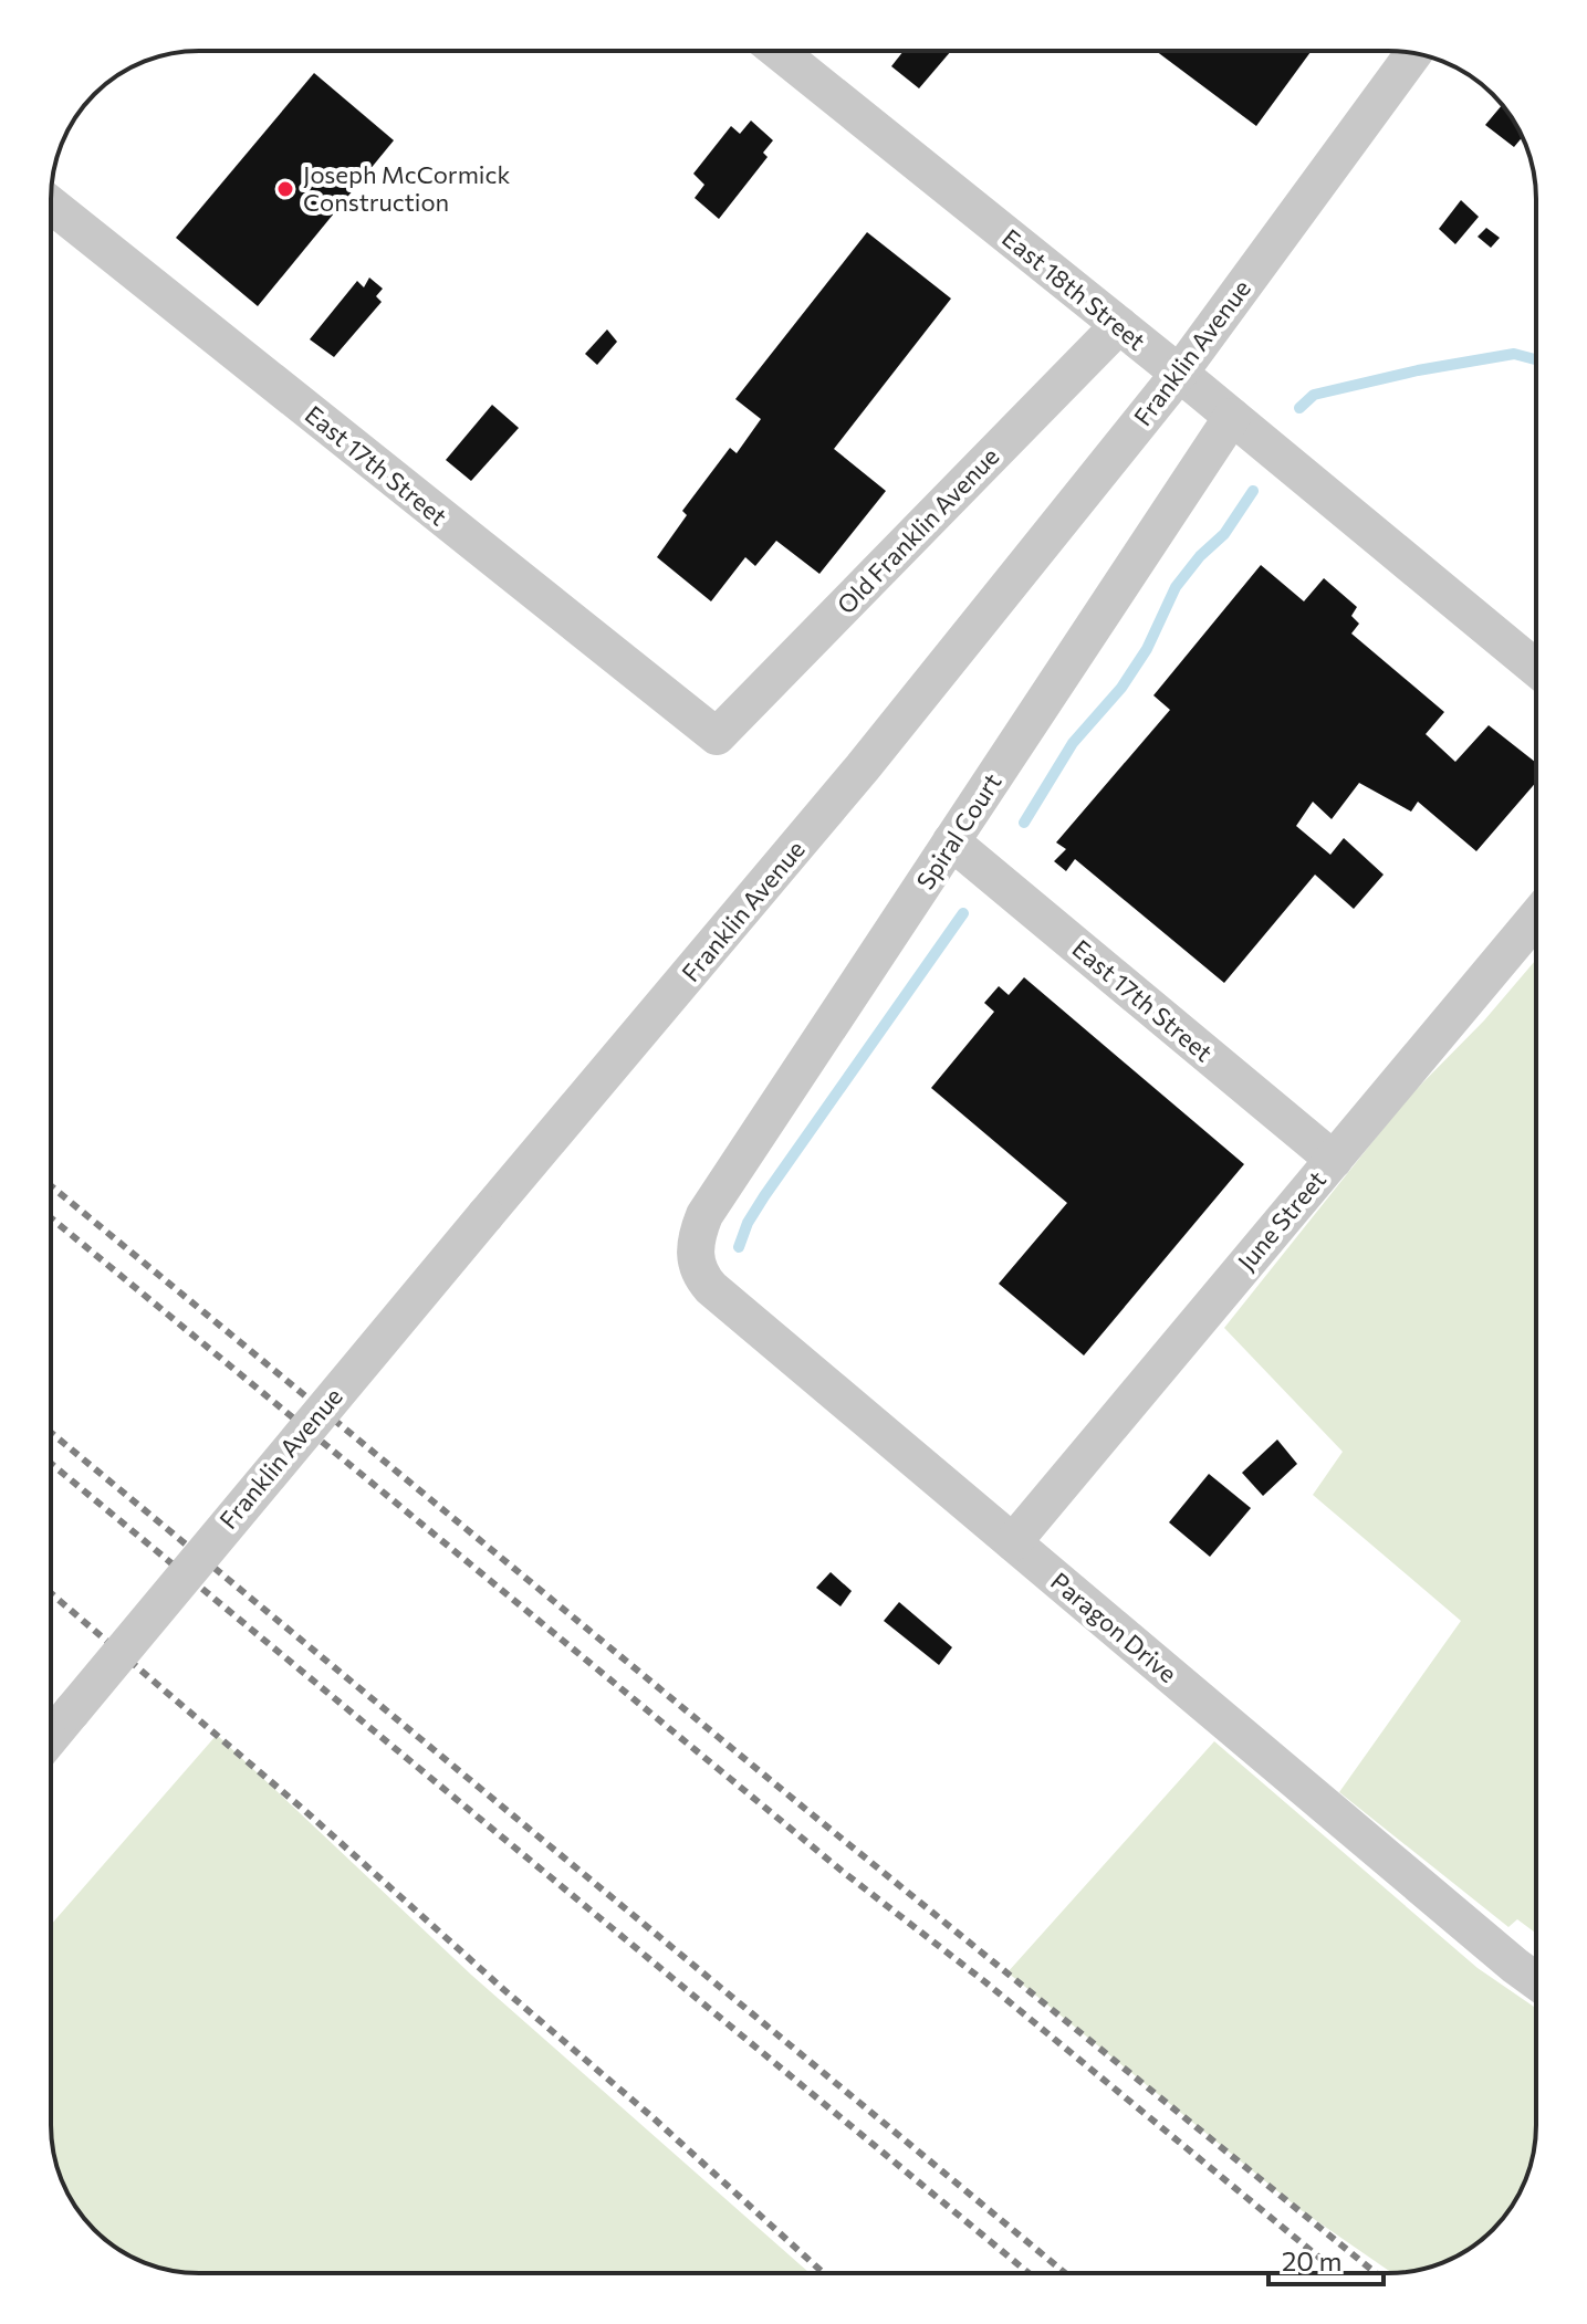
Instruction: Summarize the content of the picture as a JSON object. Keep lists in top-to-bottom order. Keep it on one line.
{"streets":{"street":["East 18th Street","Franklin Avenue","East 17th Street","Old Franklin Avenue","Spiral Court","June Street","Paragon Drive"]},"crossings":[["East 18th Street","Franklin Avenue"],["East 18th Street","Old Franklin Avenue"],["East 18th Street","Spiral Court"],["East 17th Street","Old Franklin Avenue"],["East 17th Street","Spiral Court"],["East 17th Street","June Street"],["Spiral Court","Paragon Drive"],["June Street","Paragon Drive"]],"places":["Joseph McCormick Construction"],"scale_bar":"20 m"}
